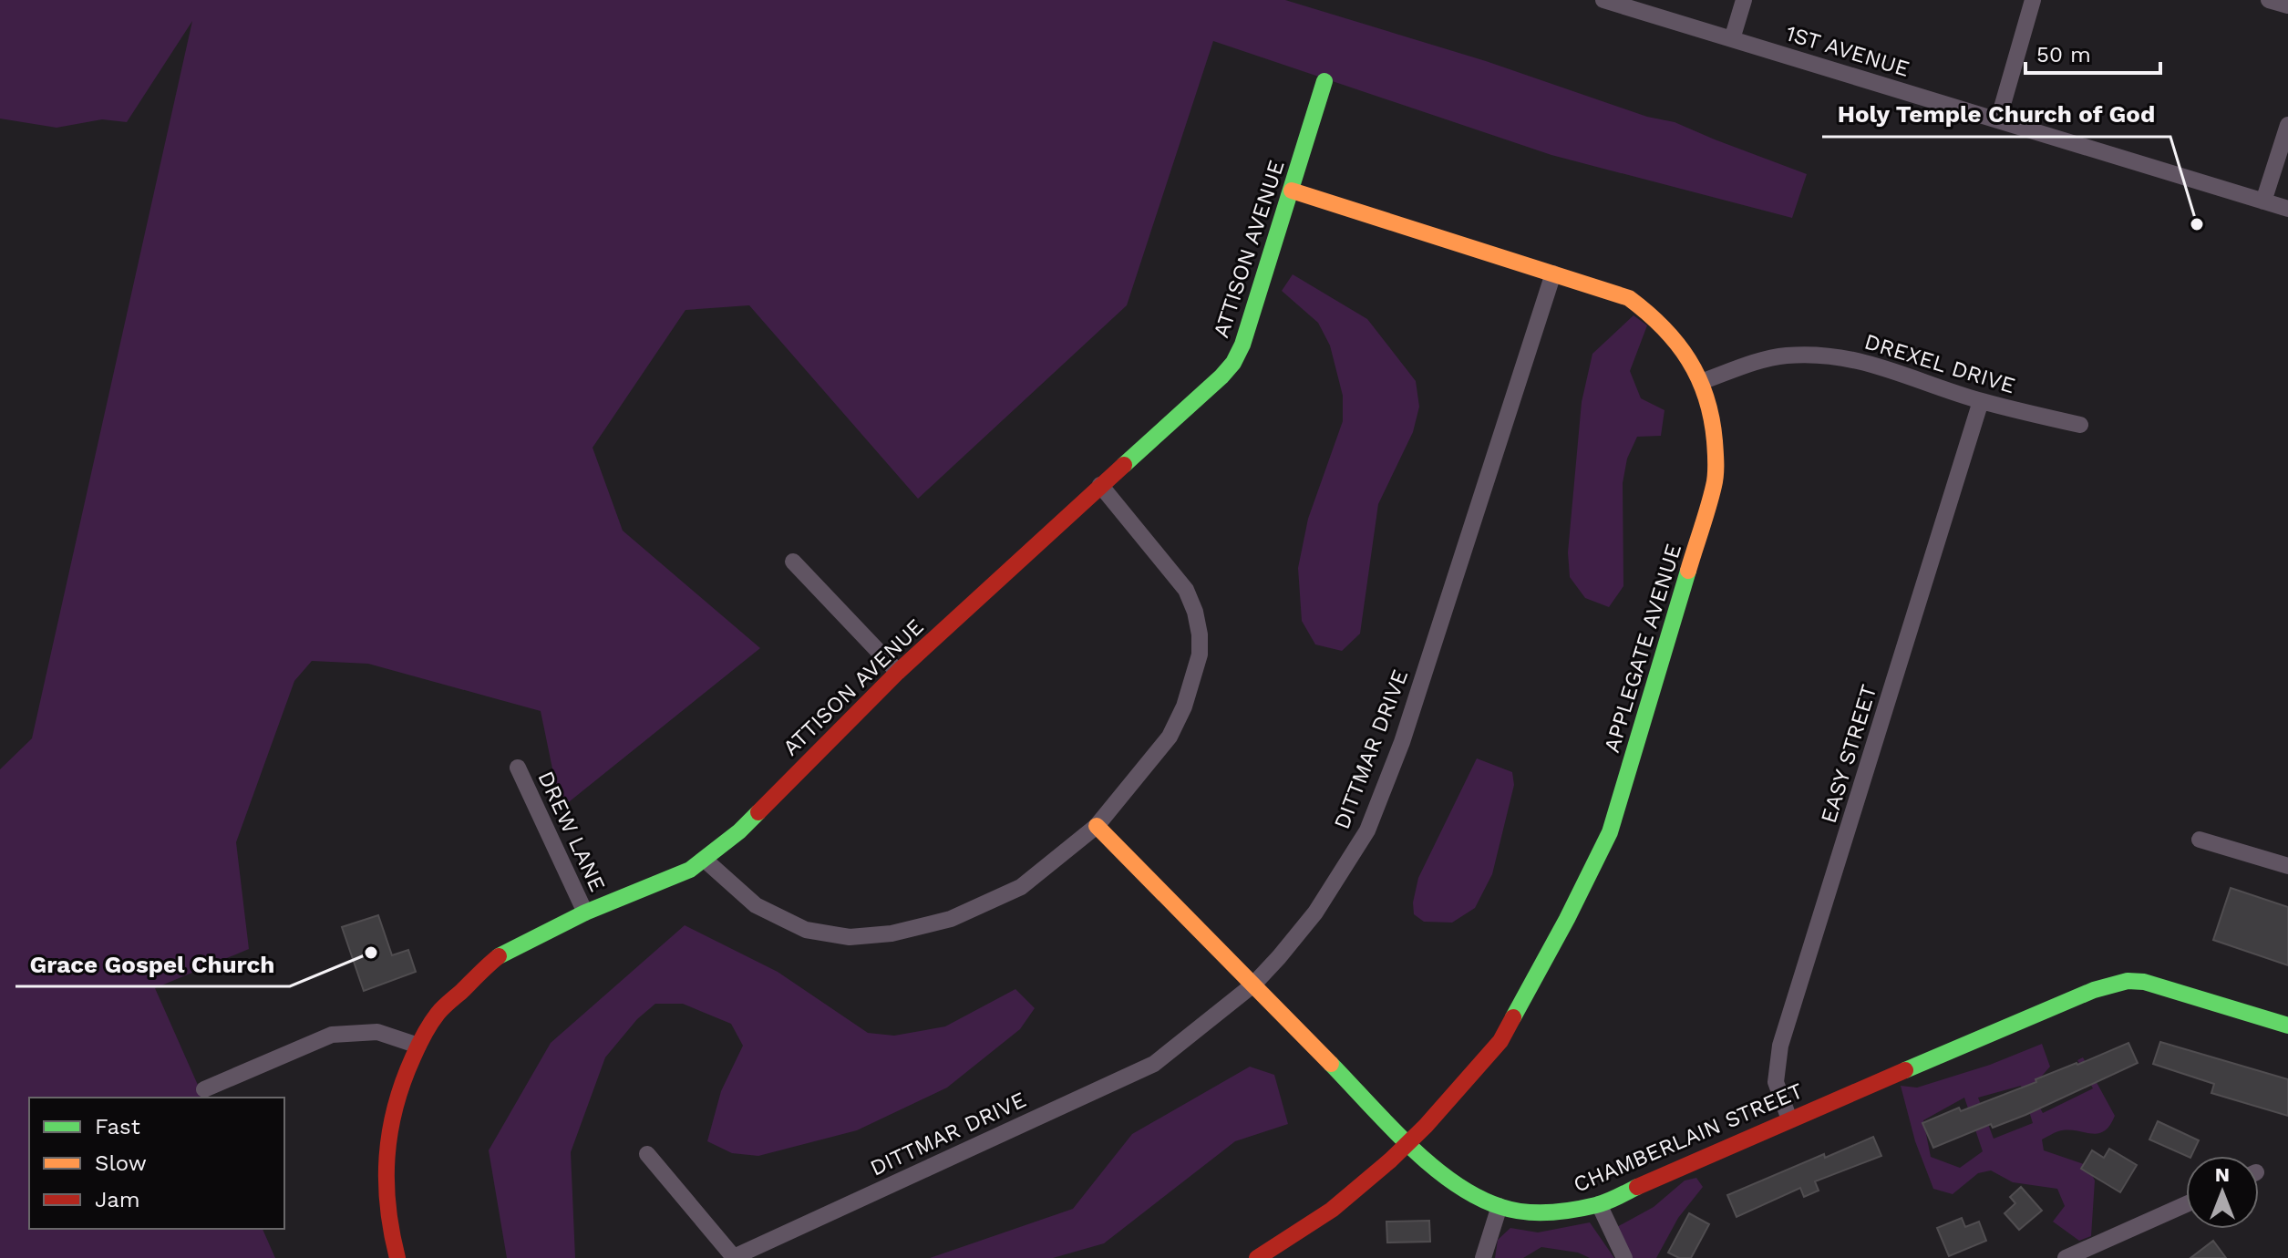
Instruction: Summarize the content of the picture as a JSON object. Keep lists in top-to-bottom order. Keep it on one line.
{"streets":{"street":["1ST AVENUE","ATTISON AVENUE","DREXEL DRIVE","APPLEGATE AVENUE","DITTMAR DRIVE","EASY STREET","DREW LANE","CHAMBERLAIN STREET"]},"crossings":[["ATTISON AVENUE","APPLEGATE AVENUE"],["ATTISON AVENUE","DREW LANE"],["DREXEL DRIVE","APPLEGATE AVENUE"],["DREXEL DRIVE","EASY STREET"],["APPLEGATE AVENUE","DITTMAR DRIVE"],["APPLEGATE AVENUE","CHAMBERLAIN STREET"],["DITTMAR DRIVE","CHAMBERLAIN STREET"],["EASY STREET","CHAMBERLAIN STREET"]],"places":["Holy Temple Church of God","Grace Gospel Church"],"legend":["Fast","Slow","Jam"],"scale_bar":"50 m","north":"top"}
